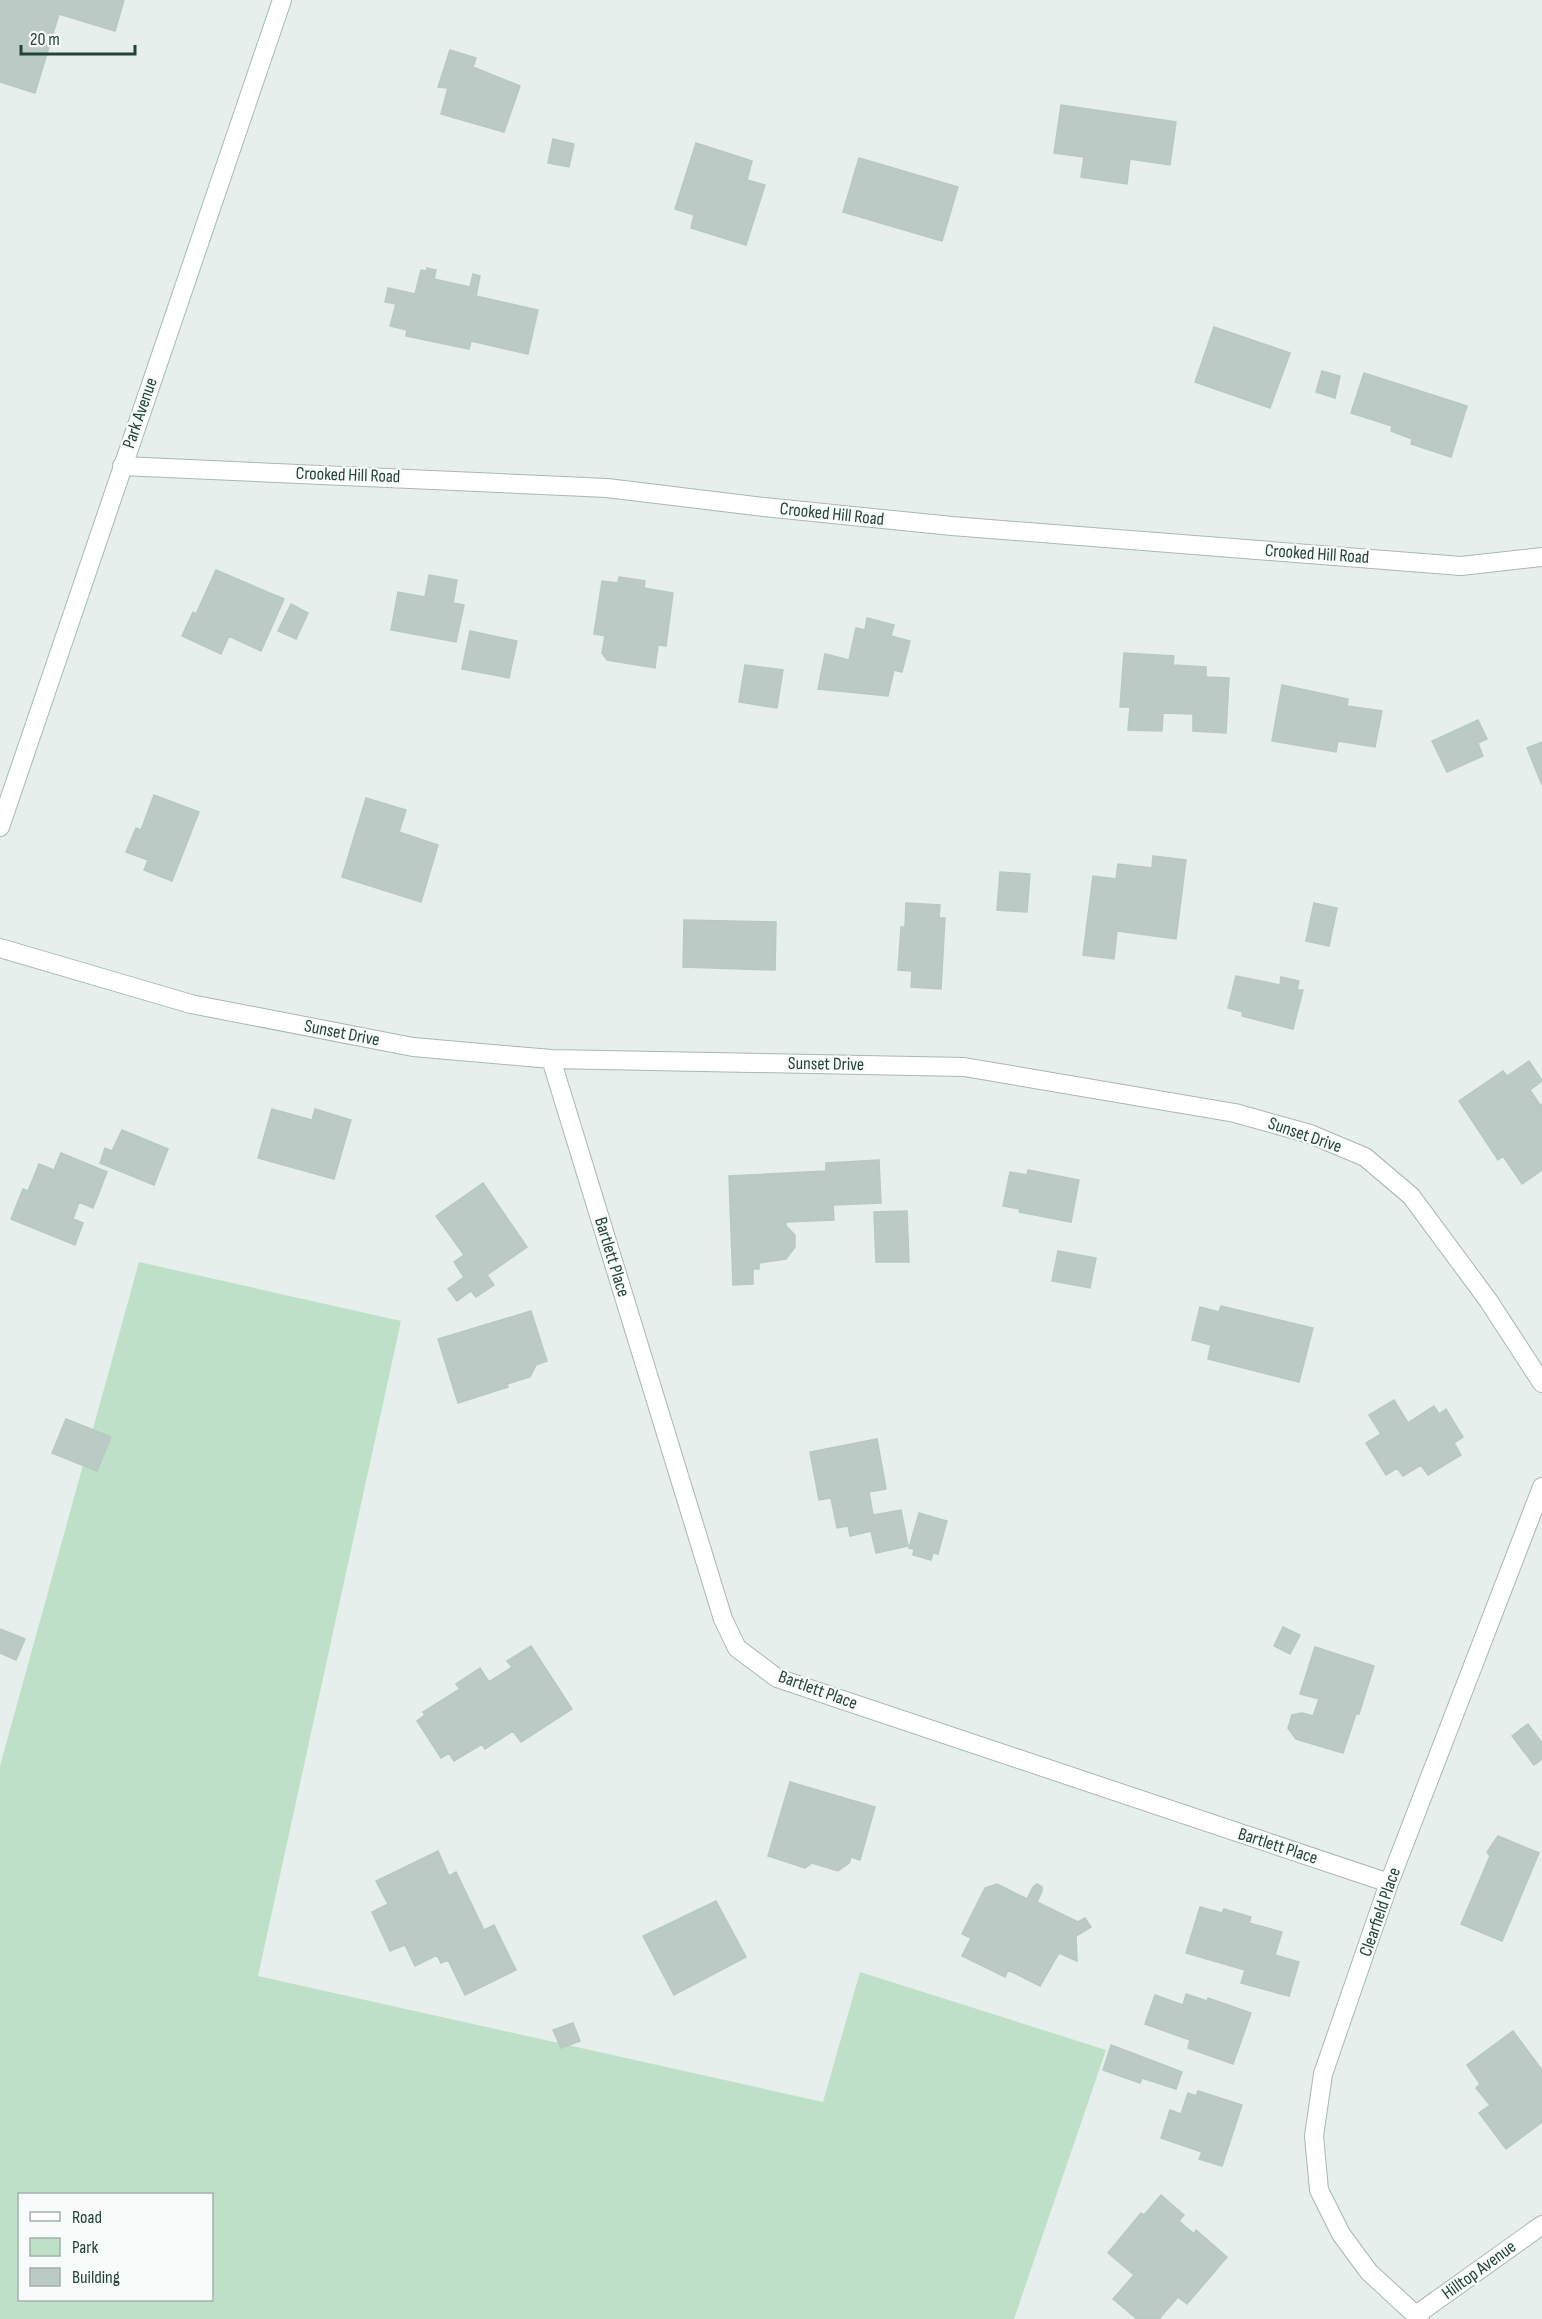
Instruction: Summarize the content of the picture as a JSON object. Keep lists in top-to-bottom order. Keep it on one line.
{"streets":{"street":["Park Avenue","Crooked Hill Road","Sunset Drive","Bartlett Place","Clearfield Place","Hilltop Avenue"]},"crossings":[["Park Avenue","Crooked Hill Road"],["Sunset Drive","Bartlett Place"],["Bartlett Place","Clearfield Place"],["Clearfield Place","Hilltop Avenue"]],"legend":["Road","Park","Building"],"scale_bar":"20 m"}
